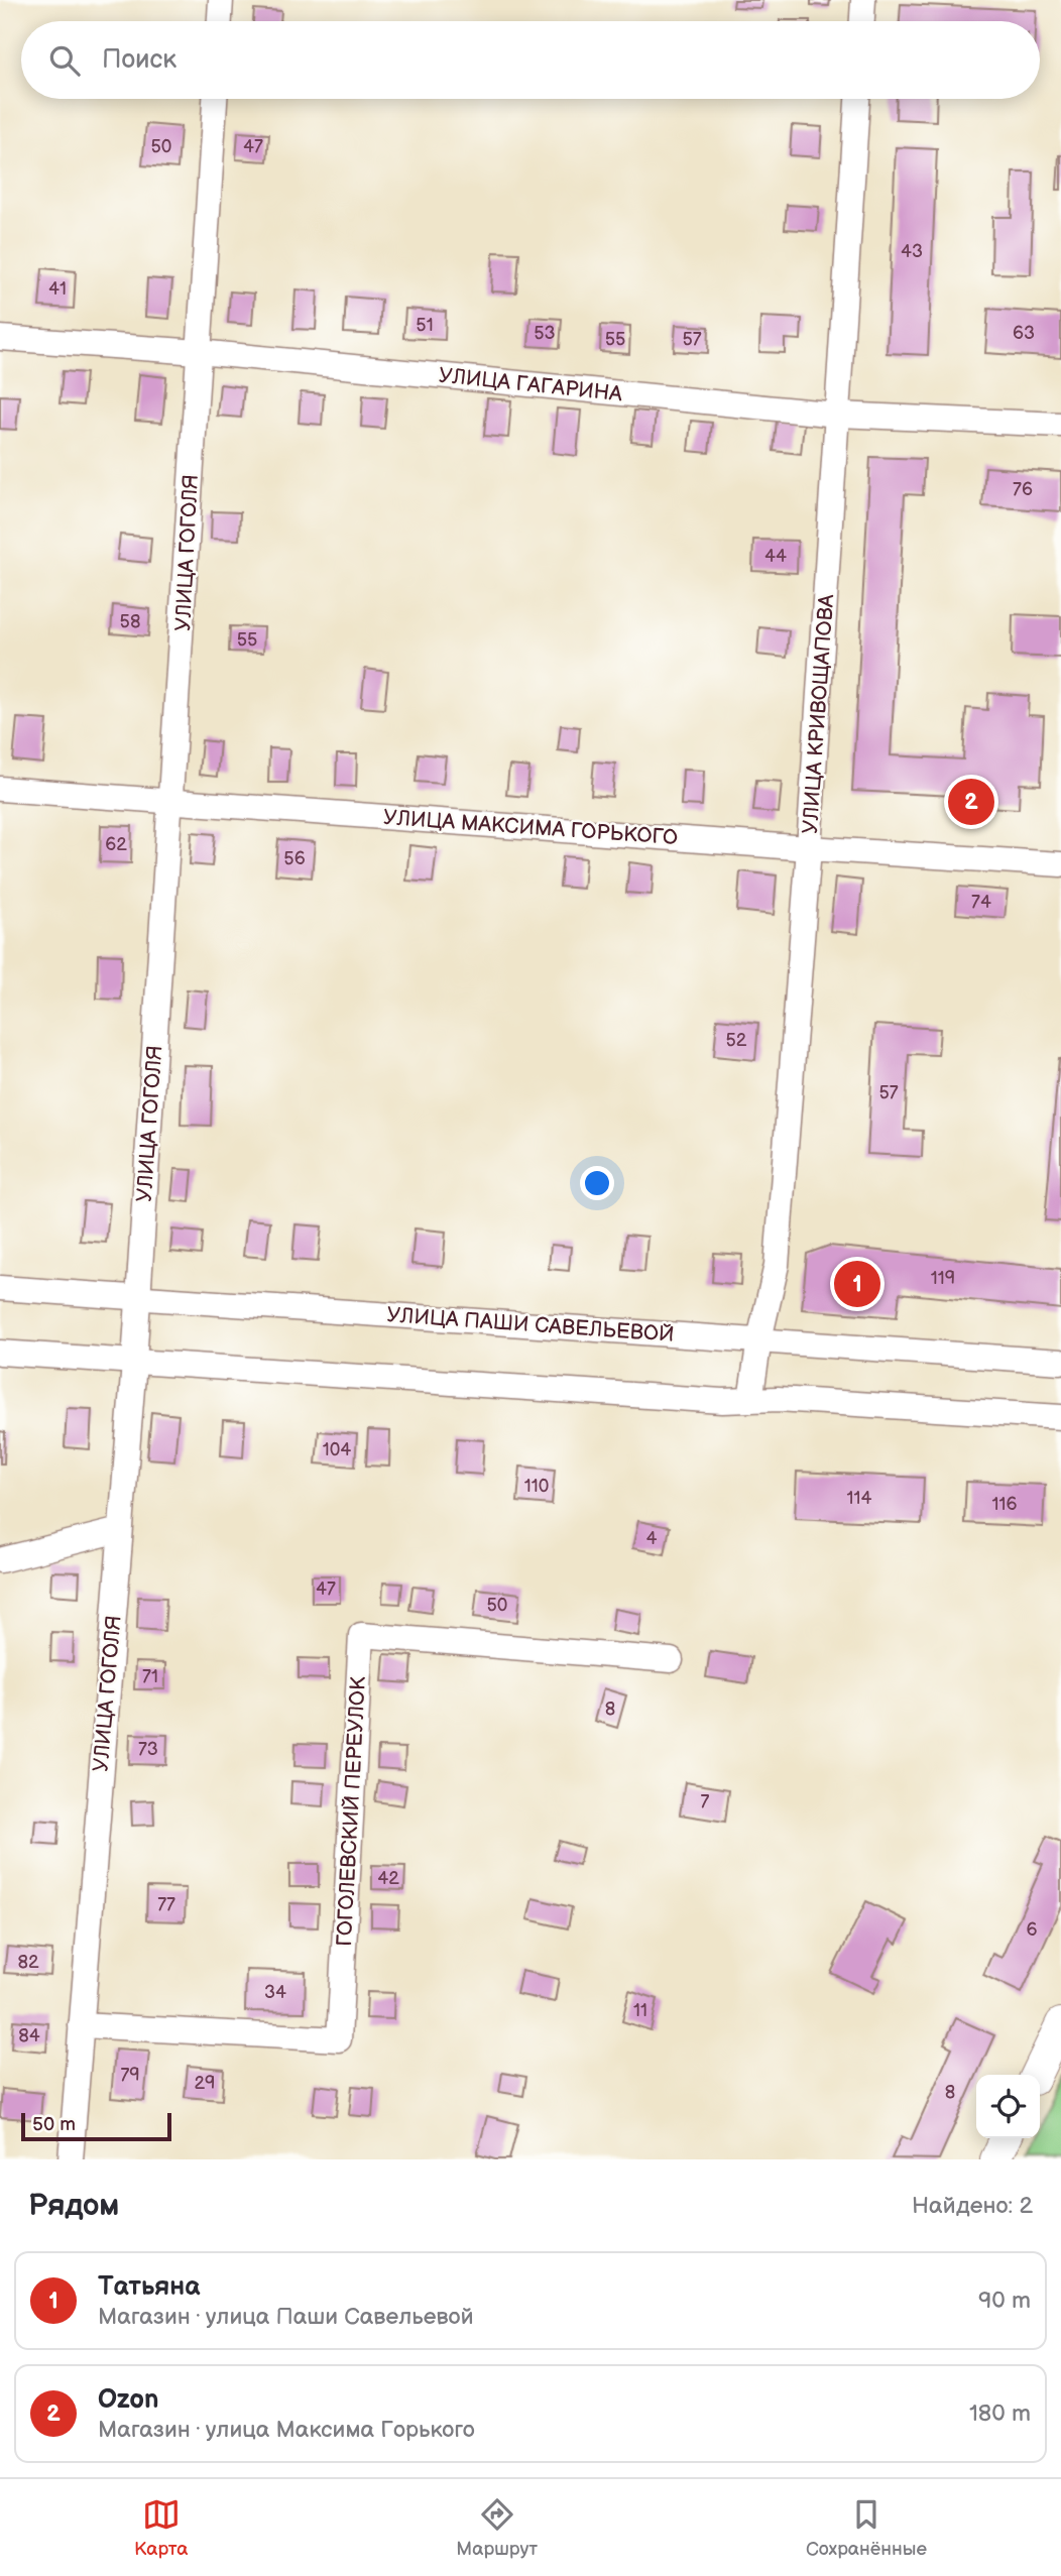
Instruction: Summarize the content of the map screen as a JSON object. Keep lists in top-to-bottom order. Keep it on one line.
{"streets":{"street":["УЛИЦА ГАГАРИНА","УЛИЦА ГОГОЛЯ","УЛИЦА КРИВОЩАПОВА","УЛИЦА МАКСИМА ГОРЬКОГО","УЛИЦА ПАШИ САВЕЛЬЕВОЙ","ГОГОЛЕВСКИЙ ПЕРЕУЛОК"]},"crossings":[["УЛИЦА ГАГАРИНА","УЛИЦА ГОГОЛЯ"],["УЛИЦА ГАГАРИНА","УЛИЦА КРИВОЩАПОВА"],["УЛИЦА ГОГОЛЯ","УЛИЦА МАКСИМА ГОРЬКОГО"],["УЛИЦА ГОГОЛЯ","УЛИЦА ПАШИ САВЕЛЬЕВОЙ"],["УЛИЦА ГОГОЛЯ","ГОГОЛЕВСКИЙ ПЕРЕУЛОК"],["УЛИЦА КРИВОЩАПОВА","УЛИЦА МАКСИМА ГОРЬКОГО"],["УЛИЦА КРИВОЩАПОВА","УЛИЦА ПАШИ САВЕЛЬЕВОЙ"]],"house_numbers":["50","47","43","41","51","53","63","55","57","76","44","58","55","62","56","74","52","57","119","104","110","114","116","4","47","50","71","8","73","7","42","77","6","82","34","11","84","79","29","8"],"scale_bar":"50 m","page":{"search":"Поиск","pins":["2","1"],"scale":"50 m","heading":["Рядом","Найдено: 2"],"list":[{"mark":"1","name":"Татьяна","note":"Магазин · улица Паши Савельевой","value":"90 m"},{"mark":"2","name":"Ozon","note":"Магазин · улица Максима Горького","value":"180 m"}],"nav":["Карта","Маршрут","Сохранённые"]}}
